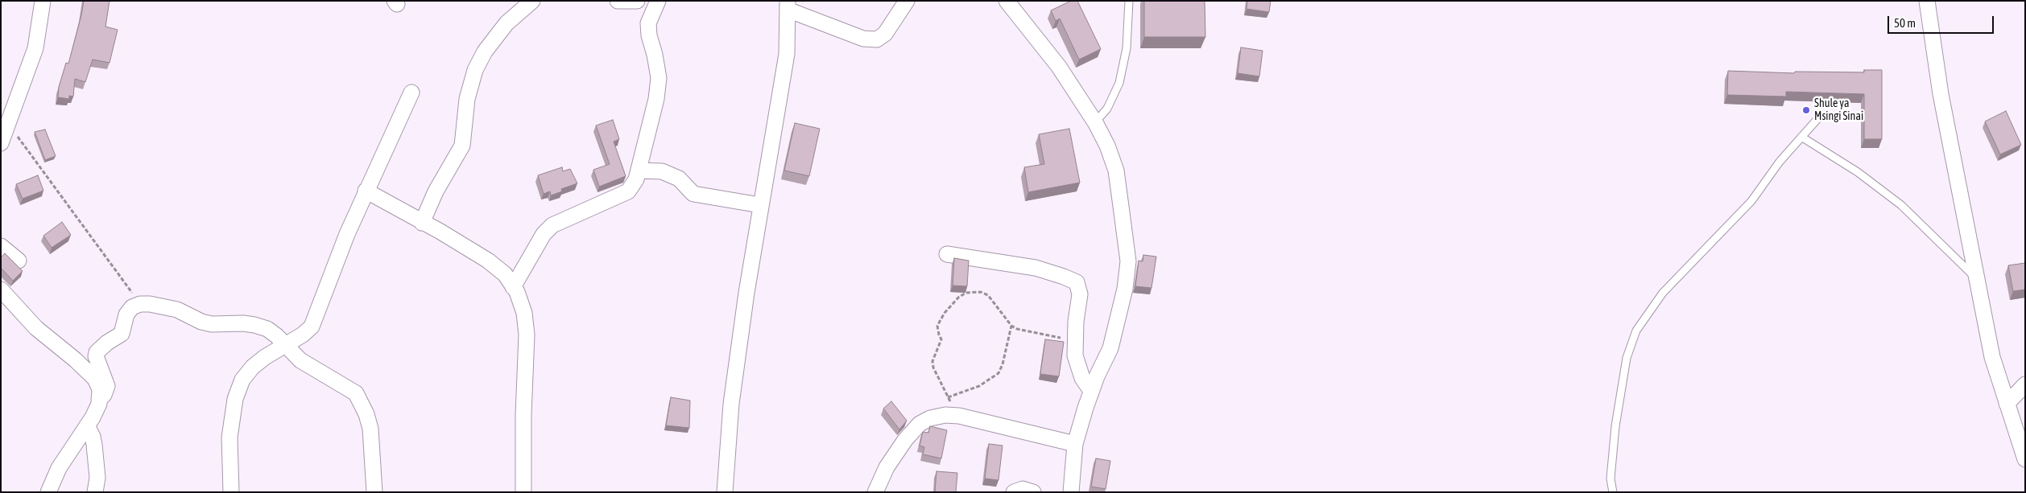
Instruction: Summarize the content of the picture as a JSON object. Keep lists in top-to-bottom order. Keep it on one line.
{"places":["Shule ya Msingi Sinai"],"scale_bar":"50 m"}
